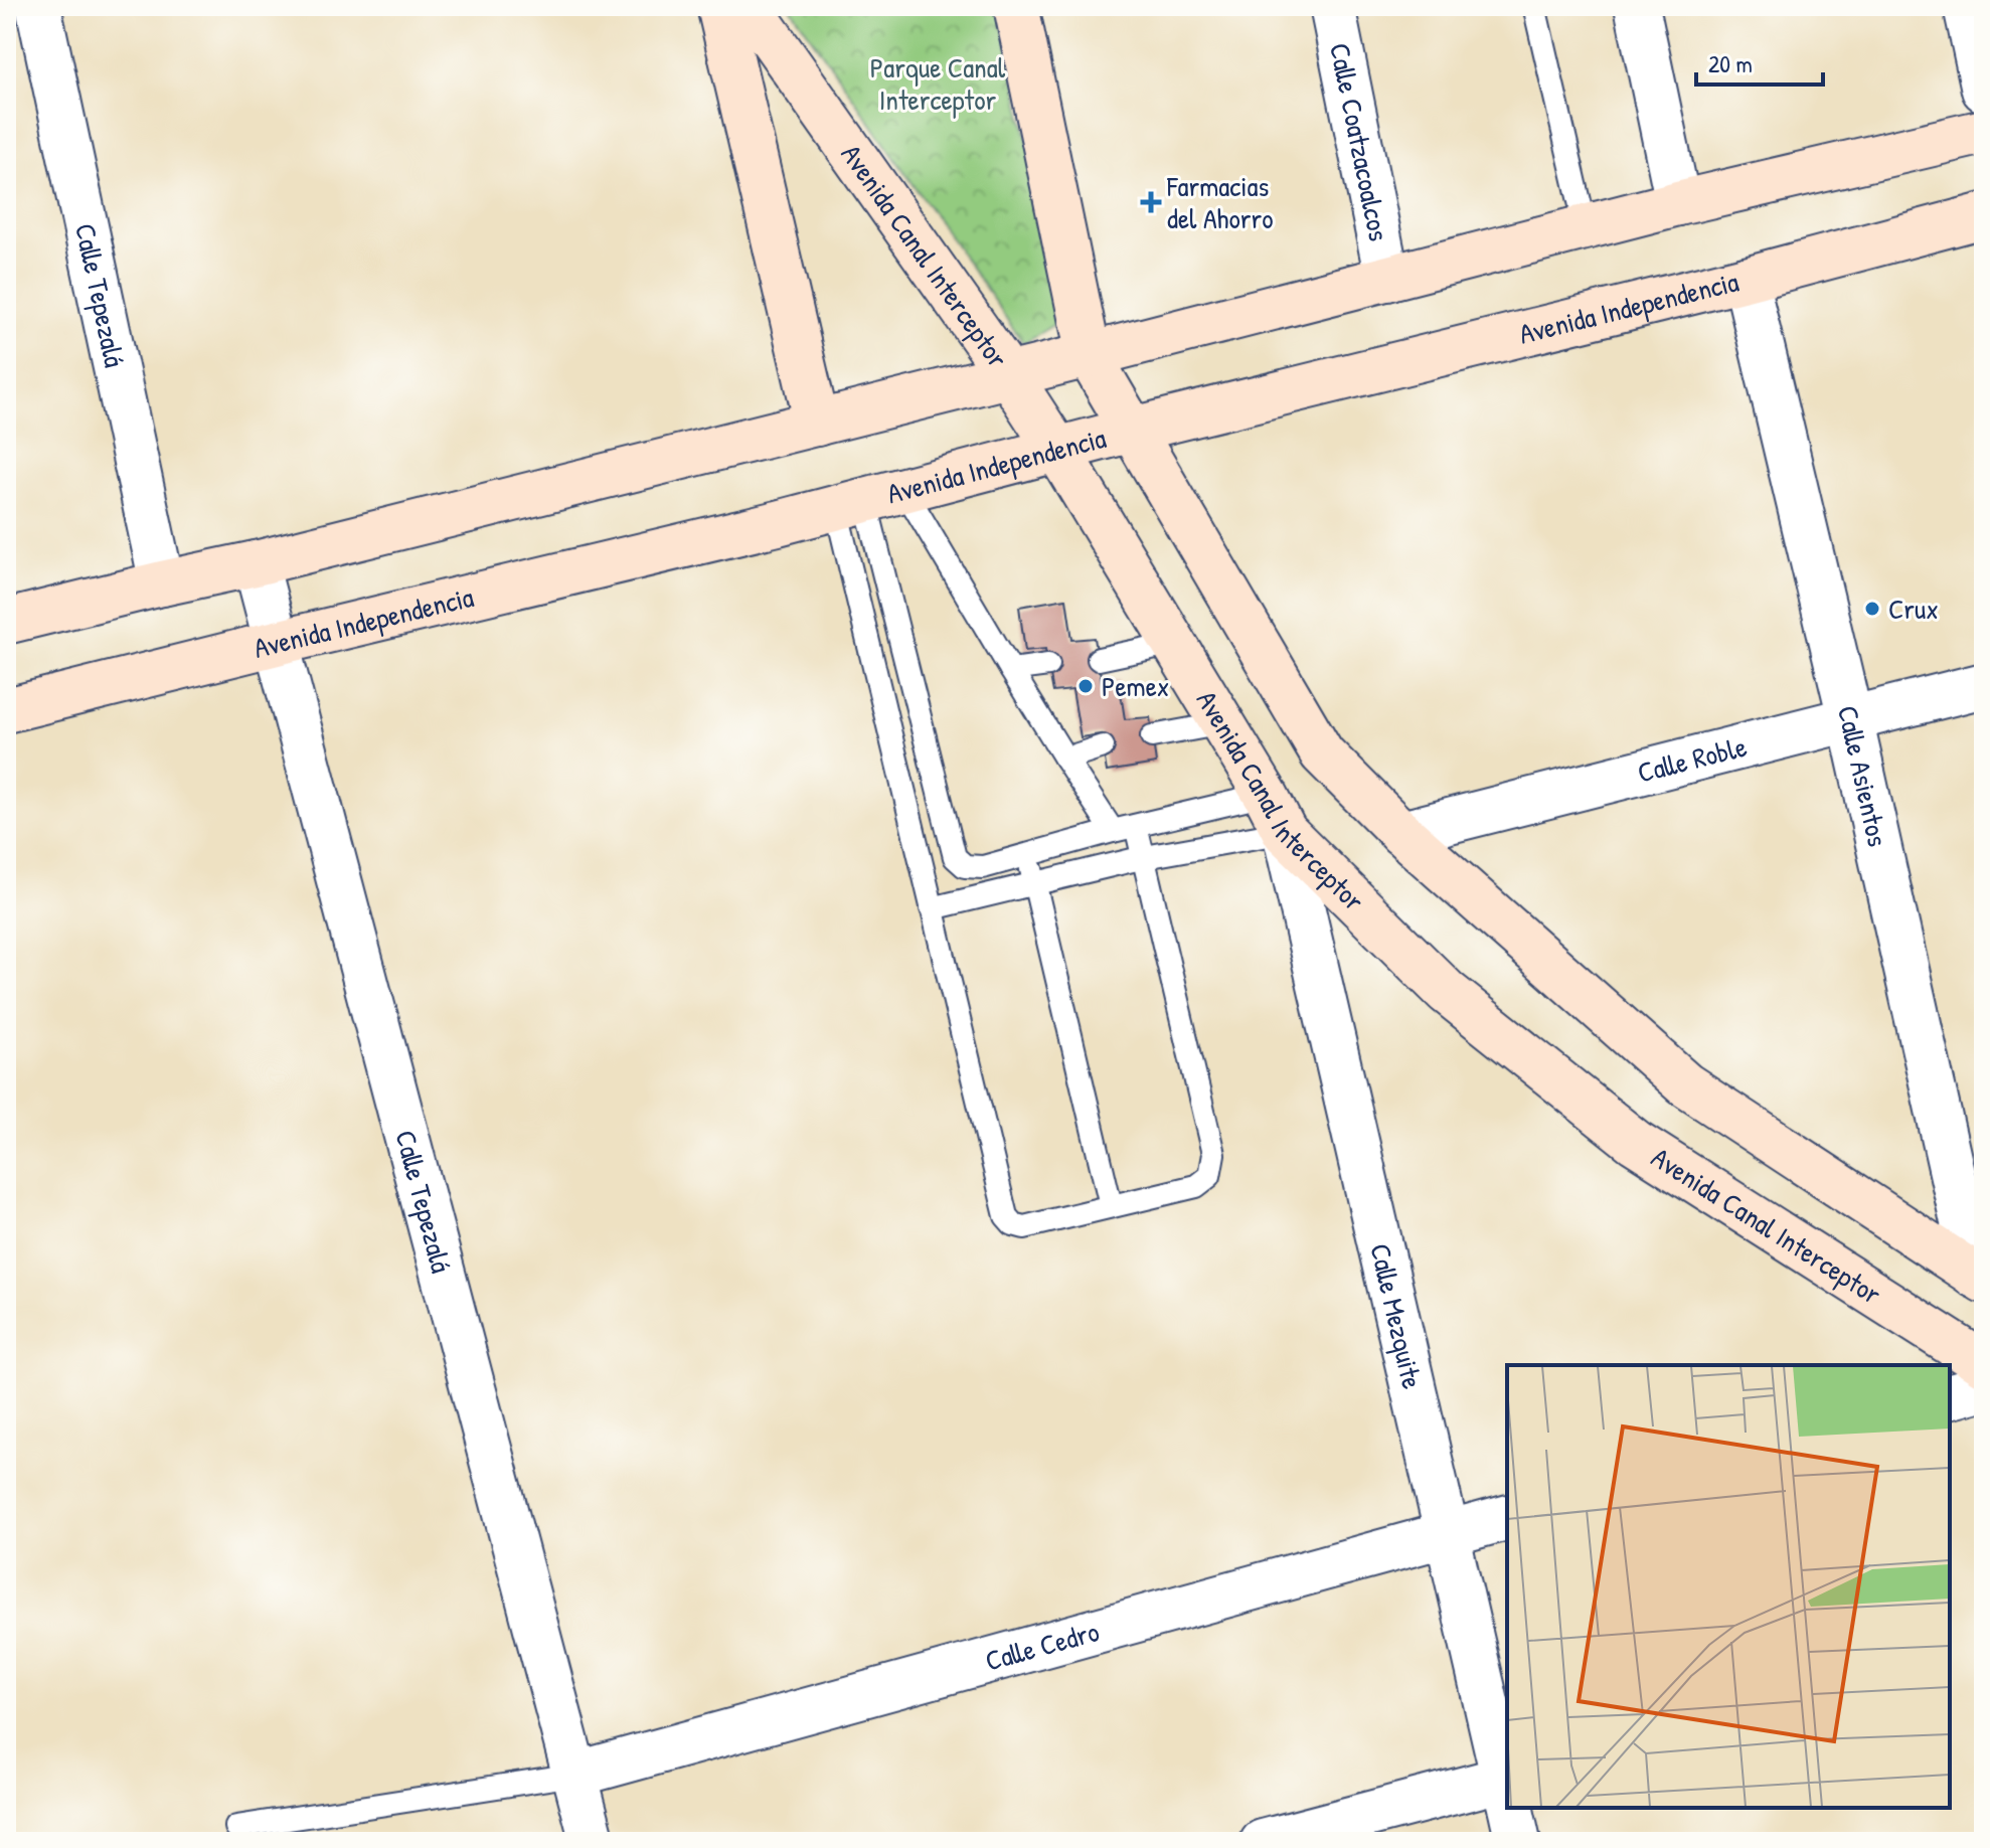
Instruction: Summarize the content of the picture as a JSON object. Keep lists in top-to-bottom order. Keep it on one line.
{"streets":{"main road":["Avenida Canal Interceptor","Avenida Independencia"],"street":["Calle Coatzacoalcos","Calle Tepezalá","Calle Roble","Calle Asientos","Calle Mezquite","Calle Cedro"]},"crossings":[["Avenida Canal Interceptor","Avenida Independencia"],["Avenida Canal Interceptor","Calle Roble"],["Avenida Canal Interceptor","Calle Asientos"],["Avenida Canal Interceptor","Calle Mezquite"],["Calle Tepezalá","Avenida Independencia"],["Calle Tepezalá","Calle Cedro"],["Avenida Independencia","Calle Asientos"],["Calle Roble","Calle Asientos"],["Calle Mezquite","Calle Cedro"]],"parks":["Parque Canal Interceptor"],"places":{"health":["Farmacias del Ahorro"],"other":["Crux","Pemex"]},"scale_bar":"20 m"}
